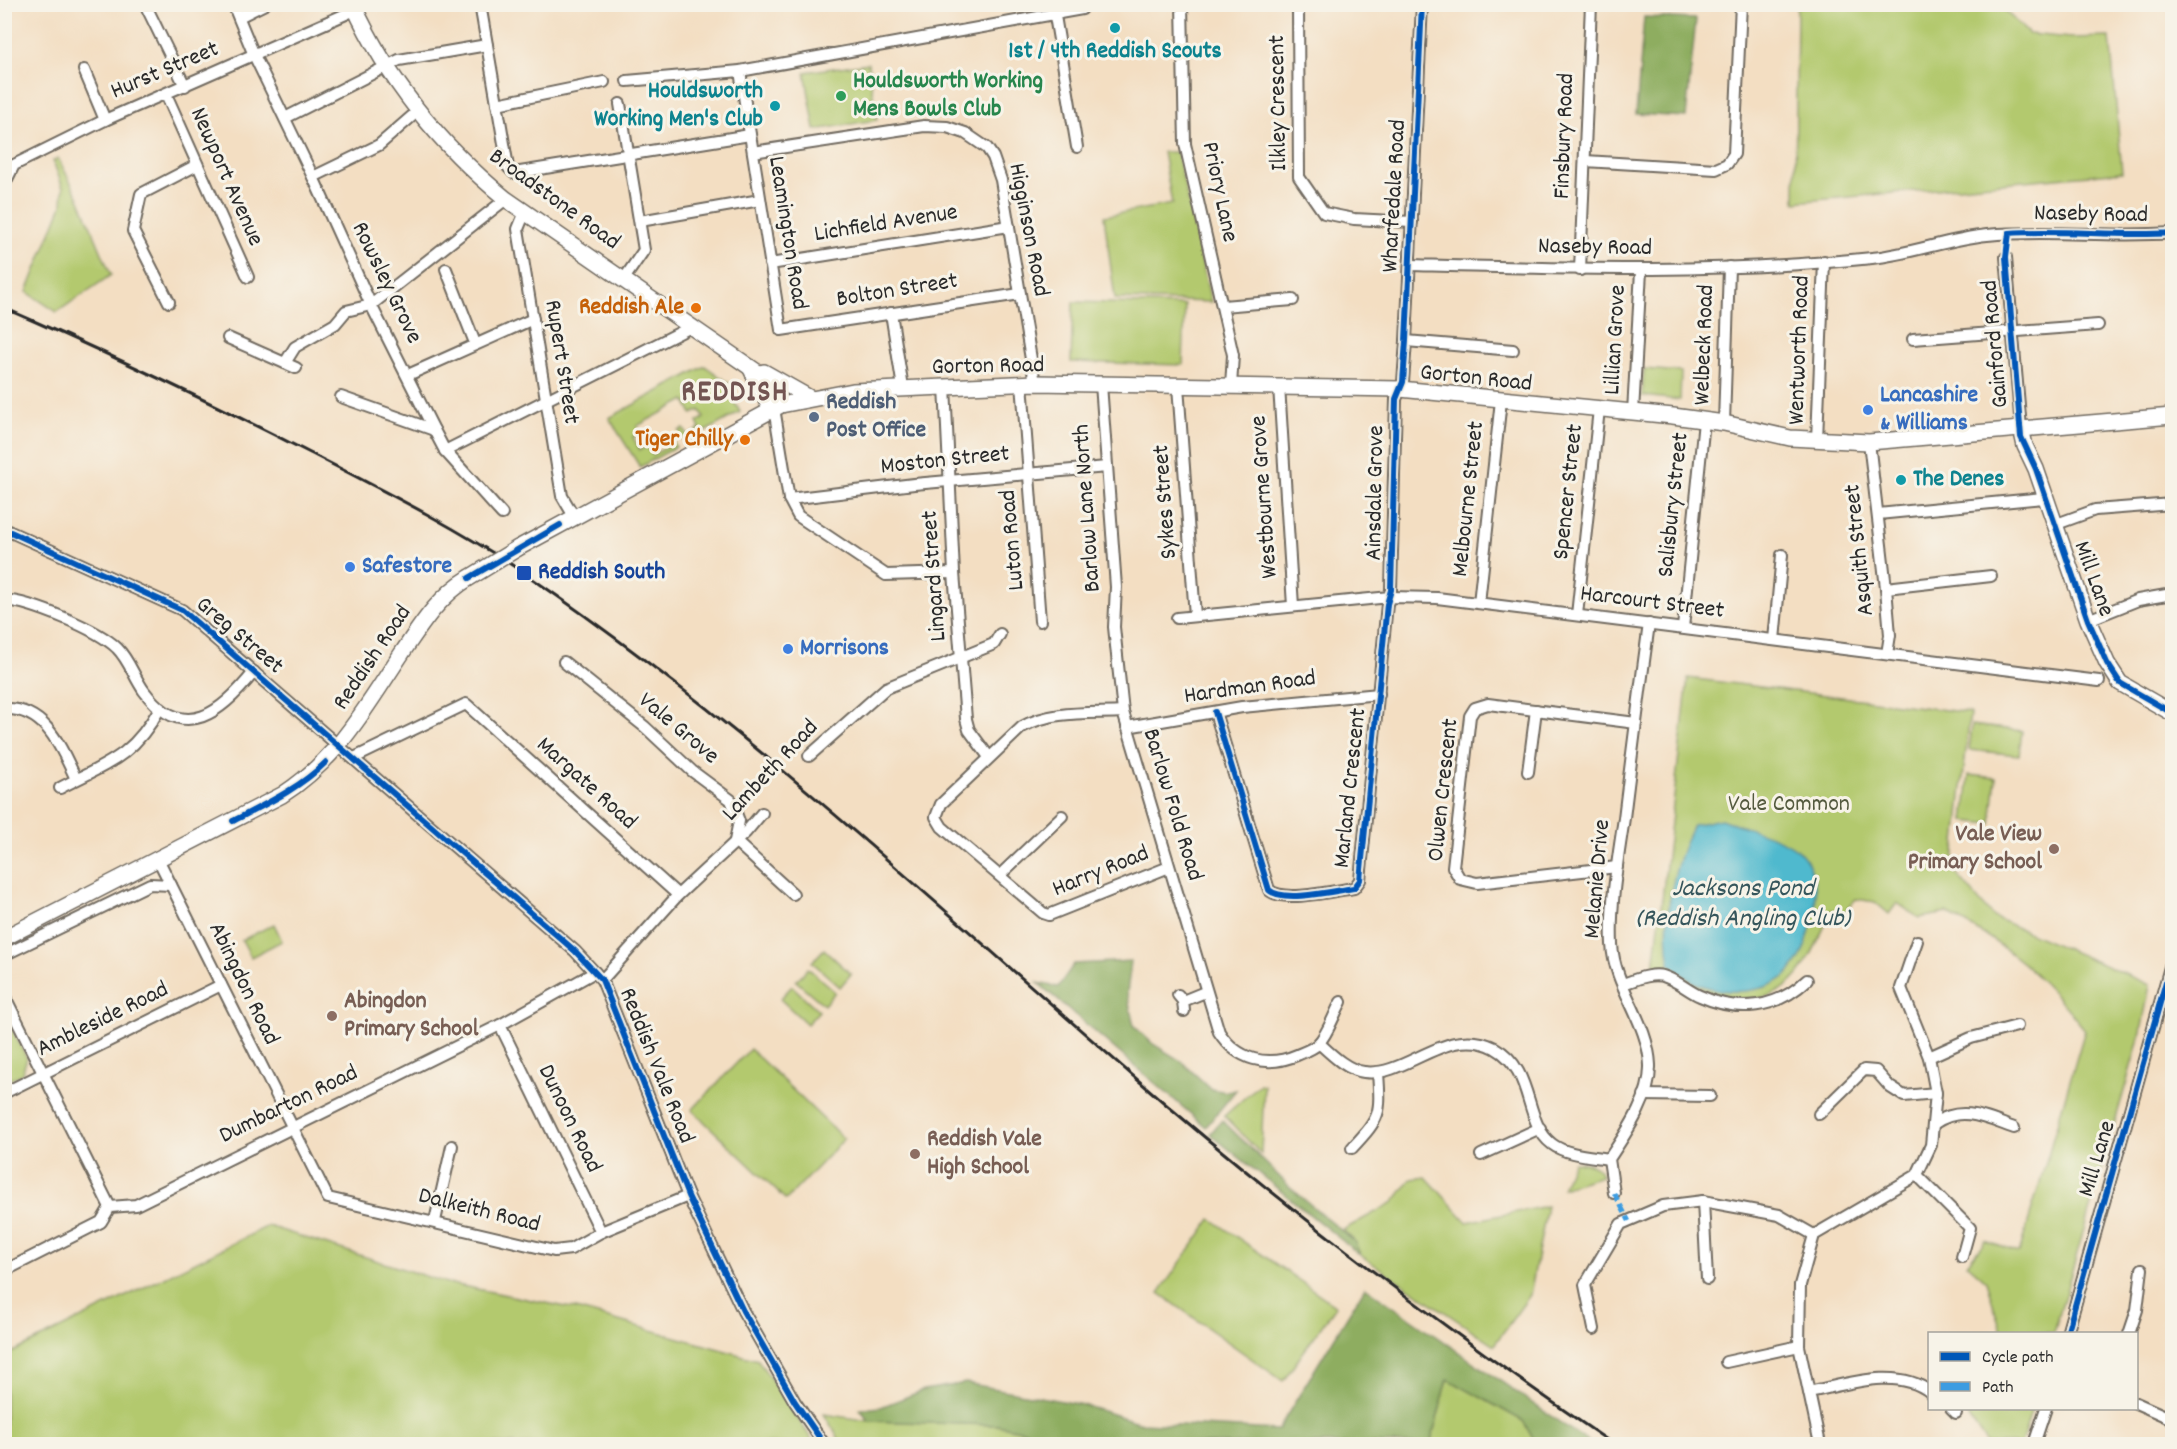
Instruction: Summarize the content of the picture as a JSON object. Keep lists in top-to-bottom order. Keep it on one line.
{"streets":{"main road":["Broadstone Road","Gorton Road","Mill Lane","Reddish Road"],"street":["Hurst Street","Ilkley Crescent","Finsbury Road","Newport Avenue","Priory Lane","Wharfedale Road","Naseby Road","Lichfield Avenue","Higginson Road","Leamington Road","Rowsley Grove","Bolton Street","Lillian Grove","Gainford Road","Welbeck Road","Wentworth Road","Rupert Street","Moston Street","Spencer Street","Ainsdale Grove","Westbourne Grove","Melbourne Street","Sykes Street","Salisbury Street","Barlow Lane North","Luton Road","Asquith Street","Lingard Street","Harcourt Street","Greg Street","Hardman Road","Vale Grove","Lambeth Road","Margate Road","Marland Crescent","Olwen Crescent","Barlow Fold Road","Harry Road","Melanie Drive","Abingdon Road","Ambleside Road","Reddish Vale Road","Dumbarton Road","Dunoon Road","Dalkeith Road"]},"crossings":[["Hurst Street","Newport Avenue"],["Hurst Street","Broadstone Road"],["Hurst Street","Rowsley Grove"],["Ilkley Crescent","Wharfedale Road"],["Finsbury Road","Naseby Road"],["Priory Lane","Gorton Road"],["Wharfedale Road","Naseby Road"],["Wharfedale Road","Gorton Road"],["Wharfedale Road","Ainsdale Grove"],["Broadstone Road","Rupert Street"],["Broadstone Road","Gorton Road"],["Broadstone Road","Reddish Road"],["Naseby Road","Lillian Grove"],["Naseby Road","Welbeck Road"],["Naseby Road","Wentworth Road"],["Lichfield Avenue","Higginson Road"],["Lichfield Avenue","Leamington Road"],["Higginson Road","Leamington Road"],["Higginson Road","Bolton Street"],["Higginson Road","Gorton Road"],["Higginson Road","Luton Road"],["Leamington Road","Bolton Street"],["Lillian Grove","Gorton Road"],["Gainford Road","Gorton Road"],["Gainford Road","Mill Lane"],["Welbeck Road","Gorton Road"],["Wentworth Road","Gorton Road"],["Rupert Street","Reddish Road"],["Gorton Road","Spencer Street"],["Gorton Road","Ainsdale Grove"],["Gorton Road","Westbourne Grove"],["Gorton Road","Melbourne Street"],["Gorton Road","Sykes Street"],["Gorton Road","Salisbury Street"],["Gorton Road","Barlow Lane North"],["Gorton Road","Luton Road"],["Gorton Road","Asquith Street"],["Gorton Road","Lingard Street"],["Gorton Road","Mill Lane"],["Gorton Road","Reddish Road"],["Moston Street","Barlow Lane North"],["Moston Street","Luton Road"],["Moston Street","Lingard Street"],["Spencer Street","Harcourt Street"],["Ainsdale Grove","Harcourt Street"],["Ainsdale Grove","Marland Crescent"],["Westbourne Grove","Harcourt Street"],["Melbourne Street","Harcourt Street"],["Sykes Street","Harcourt Street"],["Salisbury Street","Harcourt Street"],["Barlow Lane North","Barlow Fold Road"],["Asquith Street","Harcourt Street"],["Lingard Street","Lambeth Road"],["Harcourt Street","Marland Crescent"],["Harcourt Street","Melanie Drive"],["Greg Street","Reddish Road"],["Greg Street","Reddish Vale Road"],["Reddish Road","Abingdon Road"],["Reddish Road","Reddish Vale Road"],["Hardman Road","Marland Crescent"],["Hardman Road","Barlow Fold Road"],["Vale Grove","Lambeth Road"],["Lambeth Road","Margate Road"],["Lambeth Road","Reddish Vale Road"],["Lambeth Road","Dumbarton Road"],["Margate Road","Reddish Vale Road"],["Olwen Crescent","Melanie Drive"],["Barlow Fold Road","Harry Road"],["Abingdon Road","Ambleside Road"],["Abingdon Road","Dumbarton Road"],["Abingdon Road","Dalkeith Road"],["Reddish Vale Road","Dumbarton Road"],["Reddish Vale Road","Dalkeith Road"],["Dumbarton Road","Dunoon Road"],["Dumbarton Road","Dalkeith Road"],["Dunoon Road","Dalkeith Road"]],"districts":["REDDISH"],"water":["Jacksons Pond (Reddish Angling Club)"],"parks":["Vale Common"],"places":{"other":["1st / 4th Reddish Scouts","Houldsworth Working Mens Bowls Club","Houldsworth Working Men's Club","Reddish Ale","Lancashire & Williams","Reddish Post Office","Tiger Chilly","The Denes","Safestore","Morrisons","Vale View Primary School","Abingdon Primary School","Reddish Vale High School"],"transit":["Reddish South"]},"legend":["Cycle path","Path"]}
